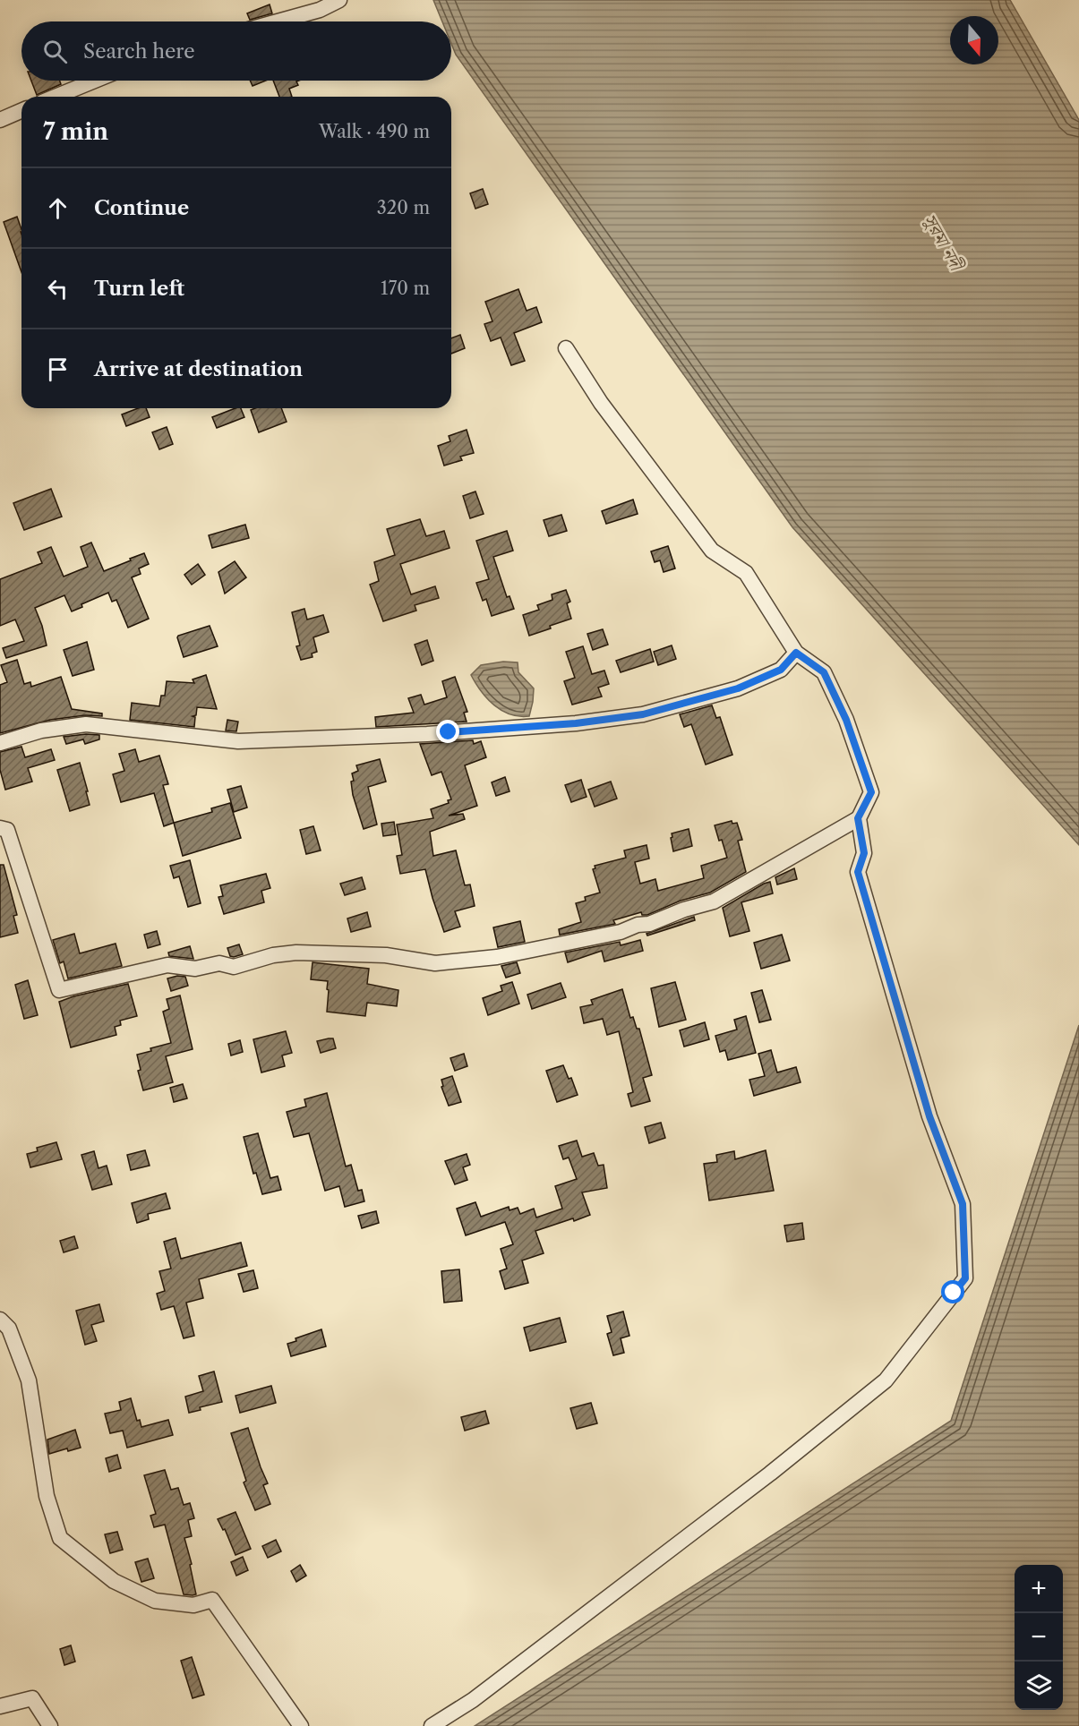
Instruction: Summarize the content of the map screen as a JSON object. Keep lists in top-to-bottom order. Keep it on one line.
{"water":["সুরমা নদী"],"north":"bottom","page":{"search":"Search here","heading":["7 min","Walk · 490 m"],"list":[["Continue","320 m"],["Turn left","170 m"],"Arrive at destination"],"map_buttons":["+","−"]}}
